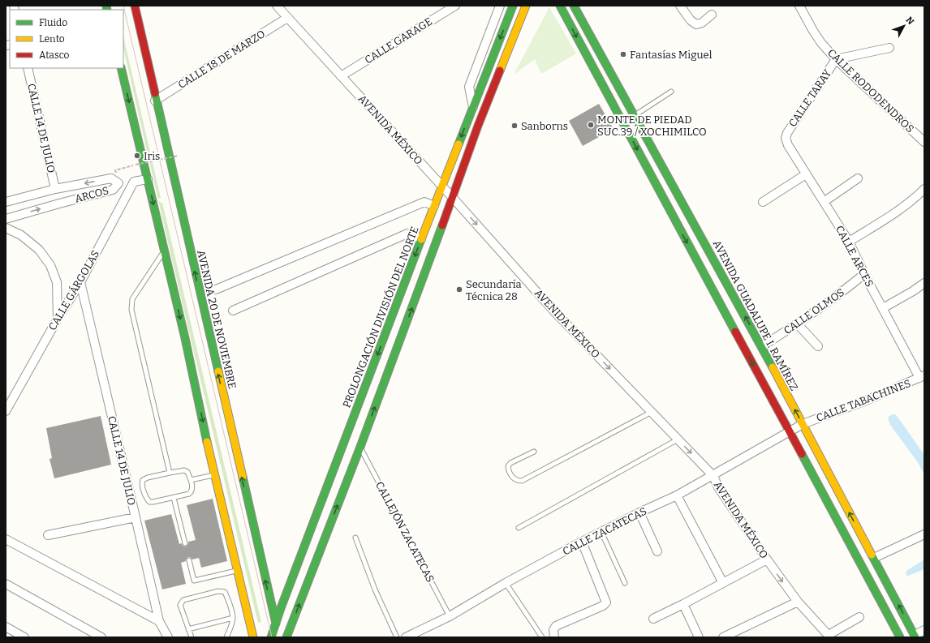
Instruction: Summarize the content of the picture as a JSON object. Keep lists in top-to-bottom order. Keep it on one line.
{"streets":{"main road":["AVENIDA GUADALUPE I. RAMÍREZ","PROLONGACIÓN DIVISIÓN DEL NORTE","AVENIDA 20 DE NOVIEMBRE"],"street":["CALLE GARAGE","CALLE 18 DE MARZO","CALLE RODODENDROS","CALLE TARAY","CALLE 14 DE JULIO","AVENIDA MÉXICO","ARCOS","CALLE ARCES","CALLE GÁRGOLAS","CALLE OLMOS","CALLE TABACHINES","CALLE ZACATECAS"],"lane":["CALLEJÓN ZACATECAS"]},"crossings":[["CALLE GARAGE","AVENIDA MÉXICO"],["CALLE 18 DE MARZO","AVENIDA MÉXICO"],["CALLE 18 DE MARZO","AVENIDA 20 DE NOVIEMBRE"],["CALLE RODODENDROS","CALLE TARAY"],["CALLE TARAY","CALLE ARCES"],["CALLE 14 DE JULIO","ARCOS"],["CALLE 14 DE JULIO","CALLE GÁRGOLAS"],["AVENIDA MÉXICO","PROLONGACIÓN DIVISIÓN DEL NORTE"],["AVENIDA MÉXICO","CALLE ZACATECAS"],["CALLE ARCES","CALLE OLMOS"],["CALLE ARCES","CALLE TABACHINES"],["CALLE OLMOS","AVENIDA GUADALUPE I. RAMÍREZ"],["AVENIDA GUADALUPE I. RAMÍREZ","CALLE TABACHINES"],["AVENIDA GUADALUPE I. RAMÍREZ","CALLE ZACATECAS"],["PROLONGACIÓN DIVISIÓN DEL NORTE","AVENIDA 20 DE NOVIEMBRE"],["CALLE TABACHINES","CALLE ZACATECAS"],["CALLE ZACATECAS","CALLEJÓN ZACATECAS"]],"one_way":["AVENIDA MÉXICO"],"places":["Fantasías Miguel","MONTE DE PIEDAD SUC.39 / XOCHIMILCO","Sanborns","Iris","Secundaría Técnica 28"],"legend":["Fluido","Lento","Atasco"],"north":"top right"}
